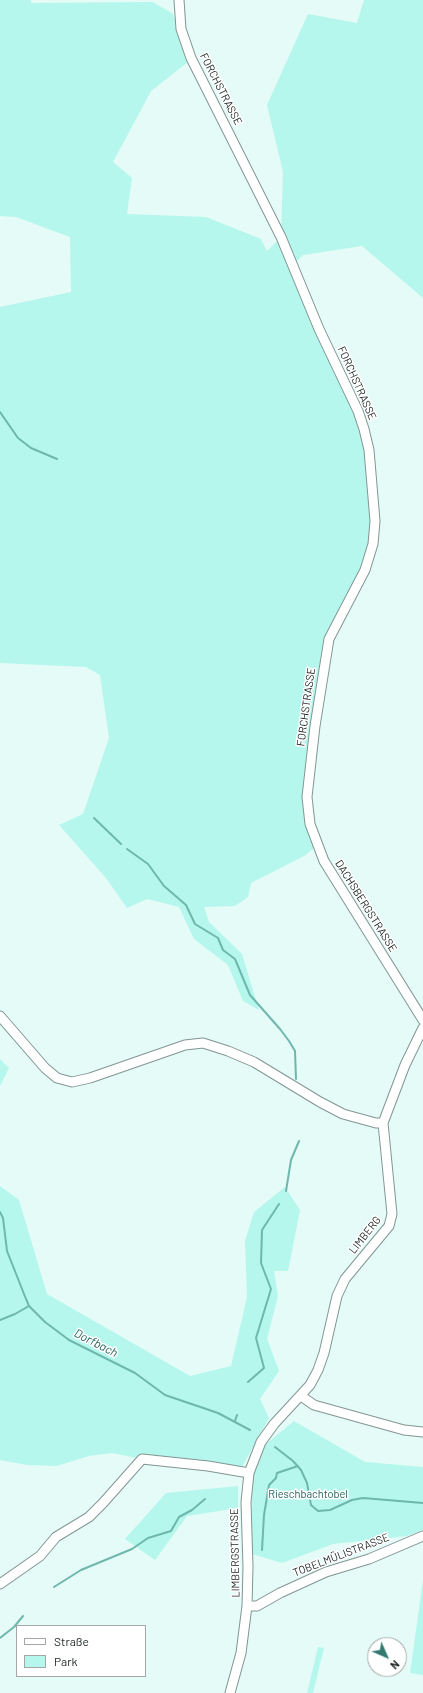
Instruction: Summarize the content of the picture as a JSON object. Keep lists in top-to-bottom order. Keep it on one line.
{"streets":{"street":["FORCHSTRASSE","DACHSBERGSTRASSE","LIMBERG","LIMBERGSTRASSE","TOBELMÜLISTRASSE"]},"crossings":[["FORCHSTRASSE","DACHSBERGSTRASSE"],["LIMBERG","LIMBERGSTRASSE"],["LIMBERGSTRASSE","TOBELMÜLISTRASSE"]],"water":["Dorfbach"],"parks":["Rieschbachtobel"],"legend":["Straße","Park"],"north":"bottom right"}
